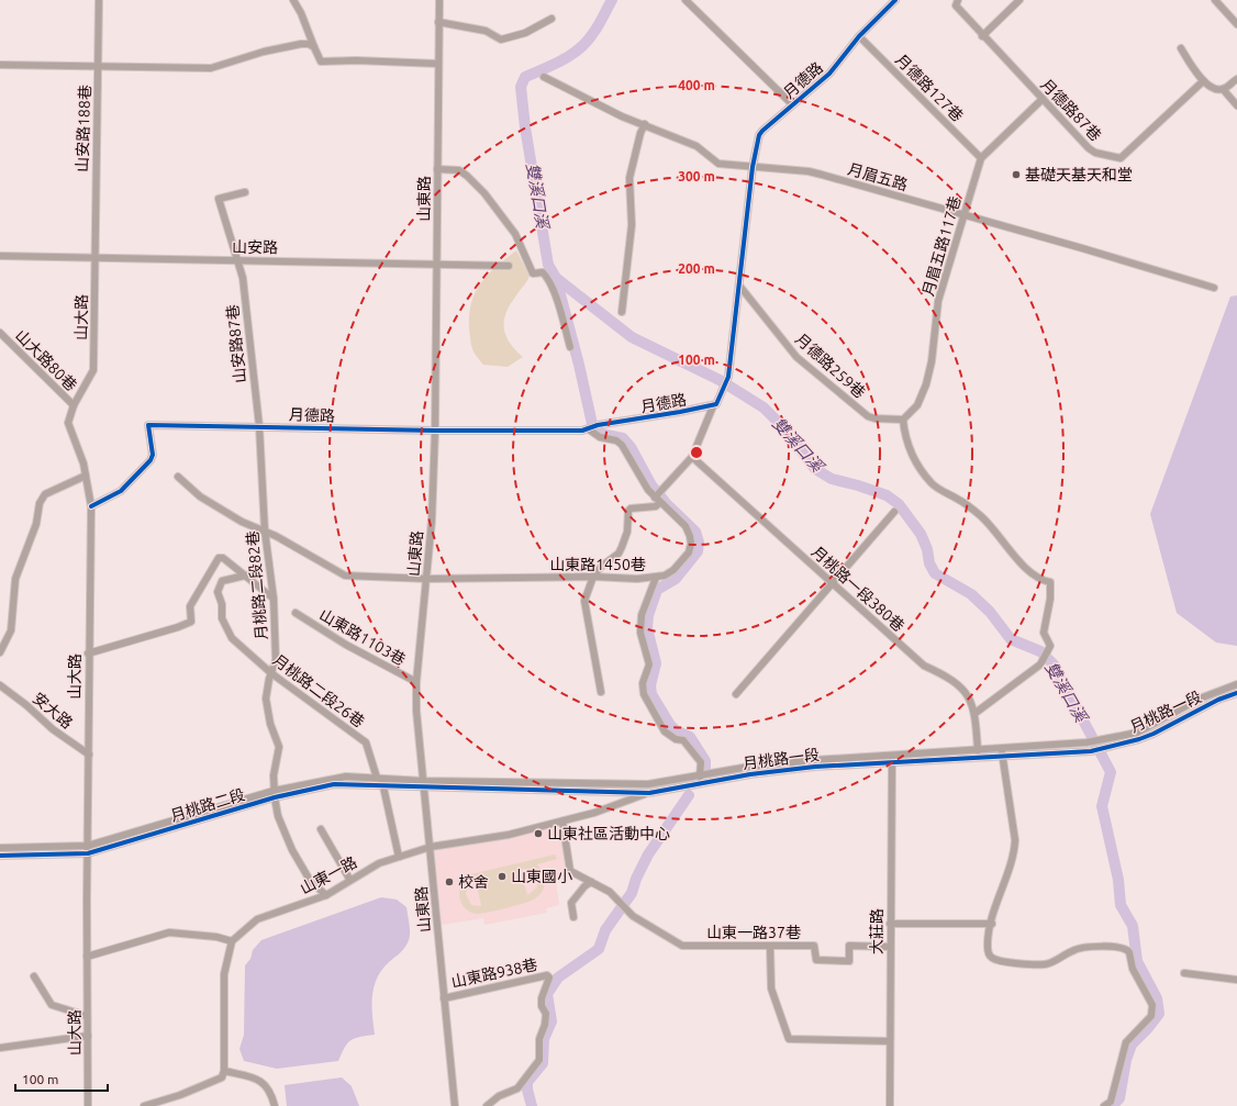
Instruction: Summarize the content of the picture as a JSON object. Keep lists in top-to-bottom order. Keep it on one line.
{"streets":{"street":["月德路","月德路127巷","月德路87巷","山安路188巷","月眉五路","山東路","月眉五路117巷","山安路","山大路","山安路87巷","山大路80巷","月德路259巷","山東路1450巷","月桃路二段82巷","月桃路一段380巷","山東路1103巷","月桃路二段26巷","安大路","月桃路一段","月桃路二段","山東一路","大莊路","山東一路37巷","山東路938巷"]},"crossings":[["月德路","月德路127巷"],["月德路","月眉五路"],["月德路","山東路"],["月德路","山大路"],["月德路","山安路87巷"],["月德路","月德路259巷"],["月德路","山東路1450巷"],["月德路","月桃路二段82巷"],["月德路127巷","月眉五路117巷"],["月德路87巷","月眉五路117巷"],["山安路188巷","山安路"],["山安路188巷","山大路"],["月眉五路","月眉五路117巷"],["山東路","山安路"],["山東路","山東路1450巷"],["山東路","山東路1103巷"],["山東路","月桃路一段"],["山東路","月桃路二段"],["山東路","山東一路"],["山東路","山東路938巷"],["月眉五路117巷","月德路259巷"],["山安路","山大路"],["山安路","山安路87巷"],["山大路","山大路80巷"],["山大路","安大路"],["山大路","月桃路二段"],["山安路87巷","月桃路二段82巷"],["山東路1450巷","月桃路二段82巷"],["月桃路二段82巷","月桃路二段26巷"],["月桃路二段82巷","月桃路二段"],["月桃路二段82巷","山東一路"],["月桃路一段380巷","月桃路一段"],["月桃路二段26巷","月桃路二段"],["月桃路二段26巷","山東一路"],["月桃路一段","月桃路二段"],["月桃路一段","山東一路"],["月桃路一段","大莊路"],["大莊路","山東一路37巷"]],"water":["雙溪口溪"],"places":["基礎天基天和堂","山東社區活動中心","山東國小","校舍"],"scale_bar":"100 m","rings":["400 m","300 m","200 m","100 m"]}
